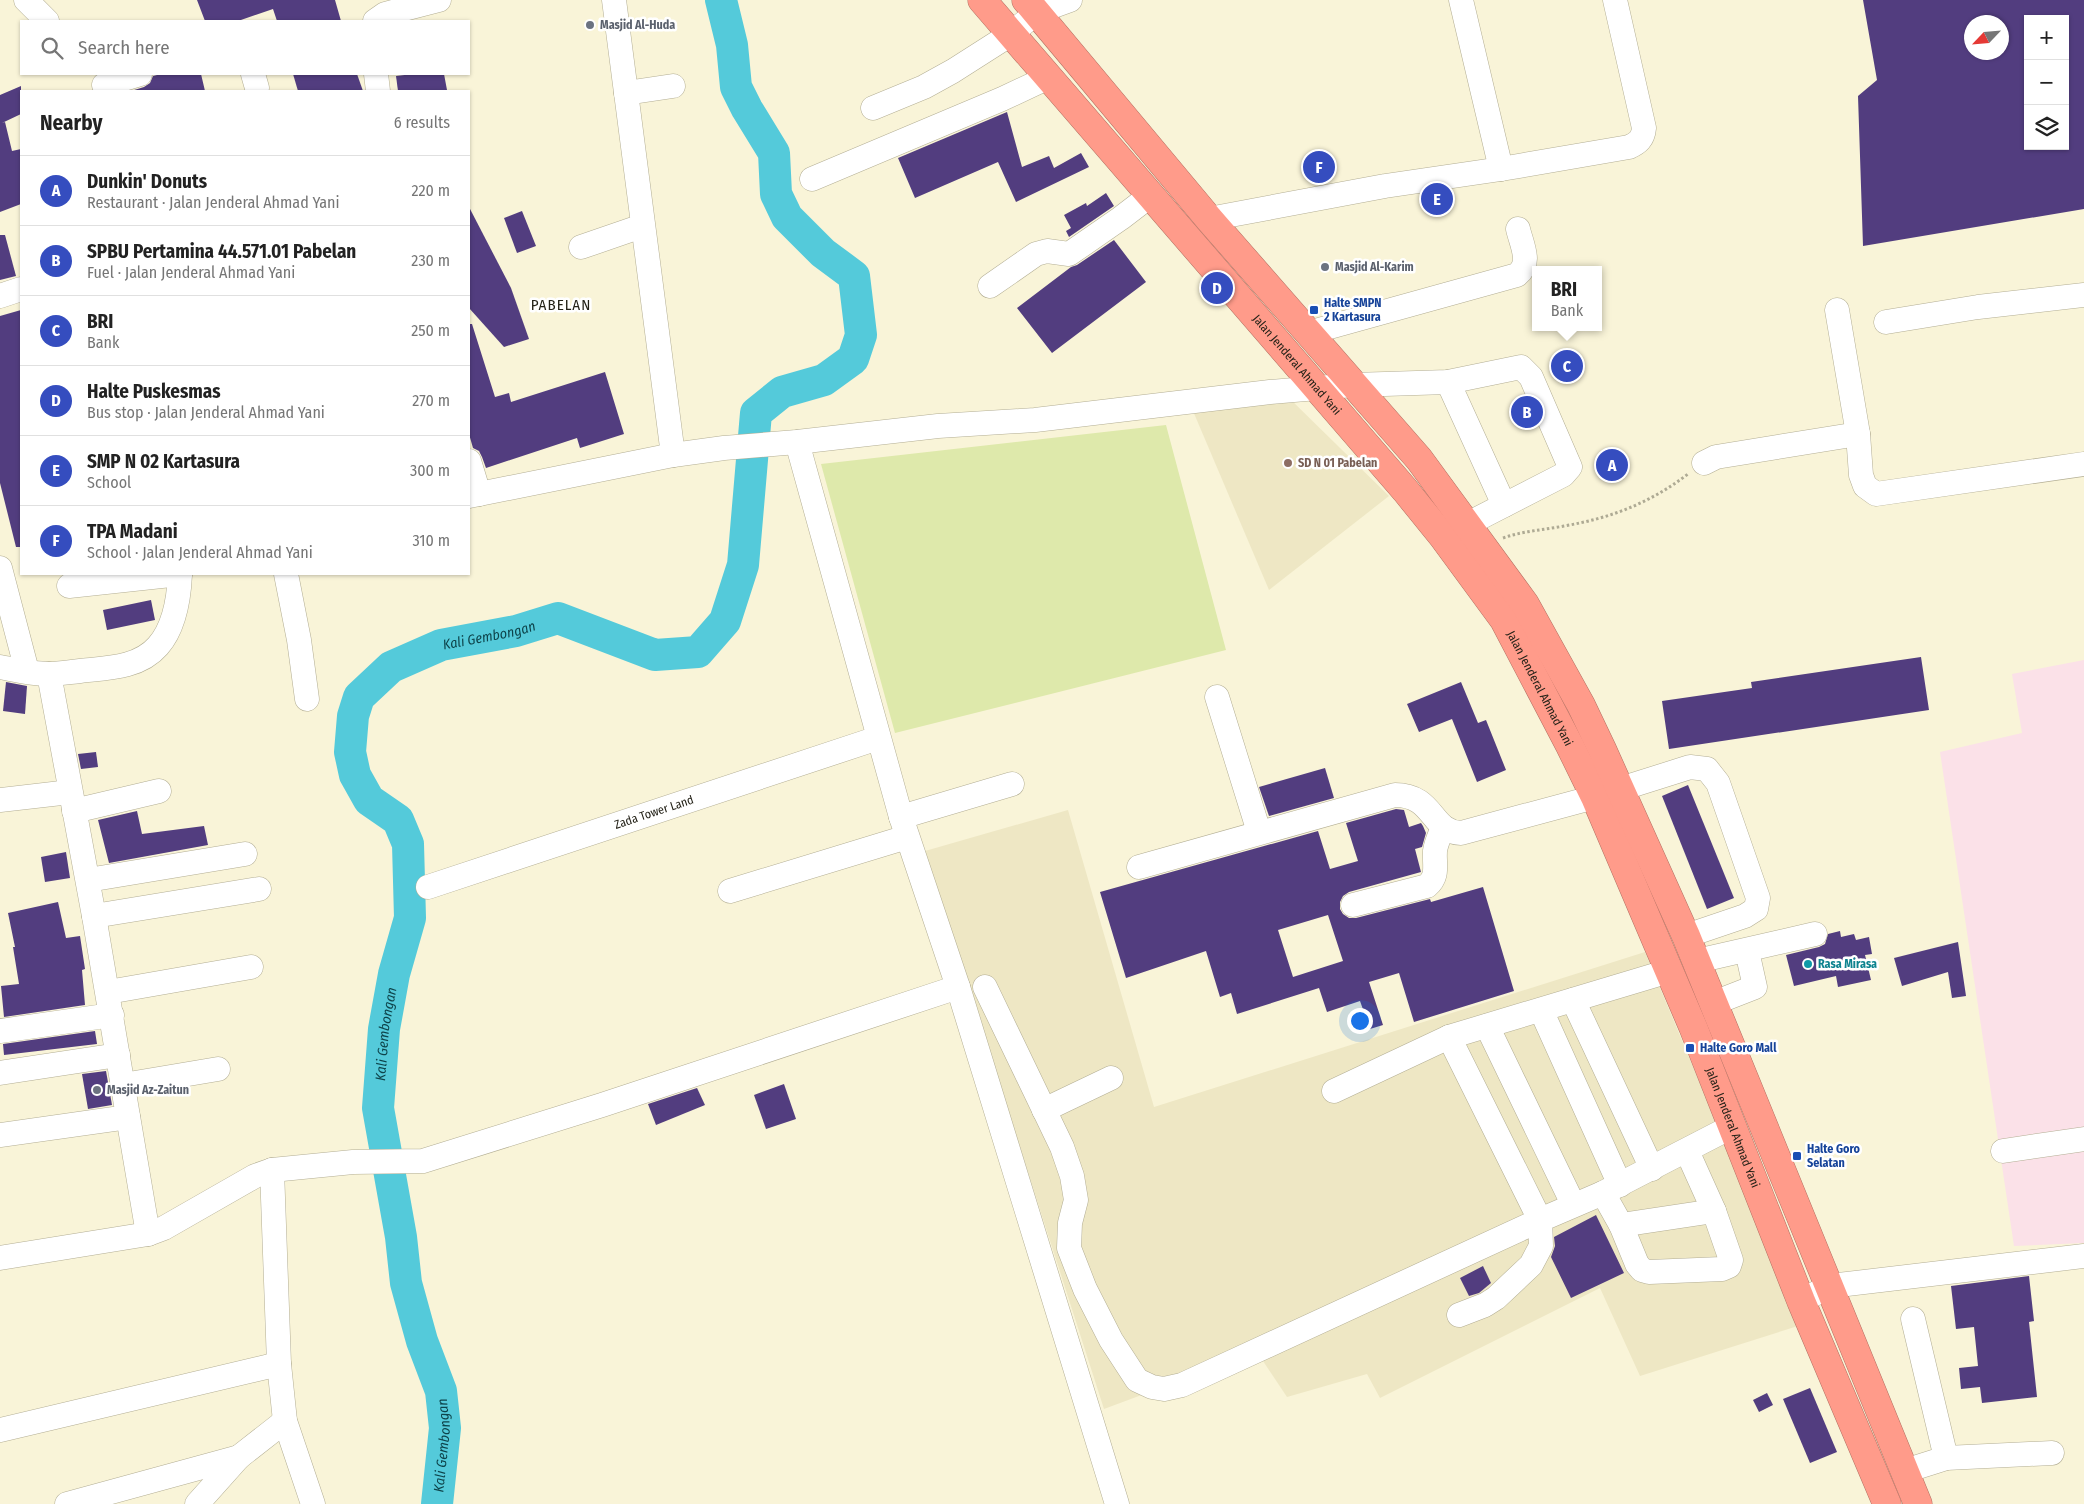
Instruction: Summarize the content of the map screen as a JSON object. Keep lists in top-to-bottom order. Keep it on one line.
{"streets":{"highway":["Jalan Jenderal Ahmad Yani"],"street":["Zada Tower Land"]},"districts":["PABELAN"],"water":["Kali Gembongan"],"places":{"other":["Masjid Al-Huda","Masjid Al-Karim","SD N 01 Pabelan","Rasa Mirasa","Masjid Az-Zaitun"],"transit":["Halte SMPN 2 Kartasura","Halte Goro Mall","Halte Goro Selatan"]},"north":"bottom left","page":{"map_buttons":["+","−"],"search":"Search here","heading":["Nearby","6 results"],"pins":["F","E","D","C","B","A"],"list":[{"mark":"A","name":"Dunkin' Donuts","note":"Restaurant · Jalan Jenderal Ahmad Yani","value":"220 m"},{"mark":"B","name":"SPBU Pertamina 44.571.01 Pabelan","note":"Fuel · Jalan Jenderal Ahmad Yani","value":"230 m"},{"mark":"C","name":"BRI","note":"Bank","value":"250 m"},{"mark":"D","name":"Halte Puskesmas","note":"Bus stop · Jalan Jenderal Ahmad Yani","value":"270 m"},{"mark":"E","name":"SMP N 02 Kartasura","note":"School","value":"300 m"},{"mark":"F","name":"TPA Madani","note":"School · Jalan Jenderal Ahmad Yani","value":"310 m"}],"popup":["BRI","Bank"]}}
